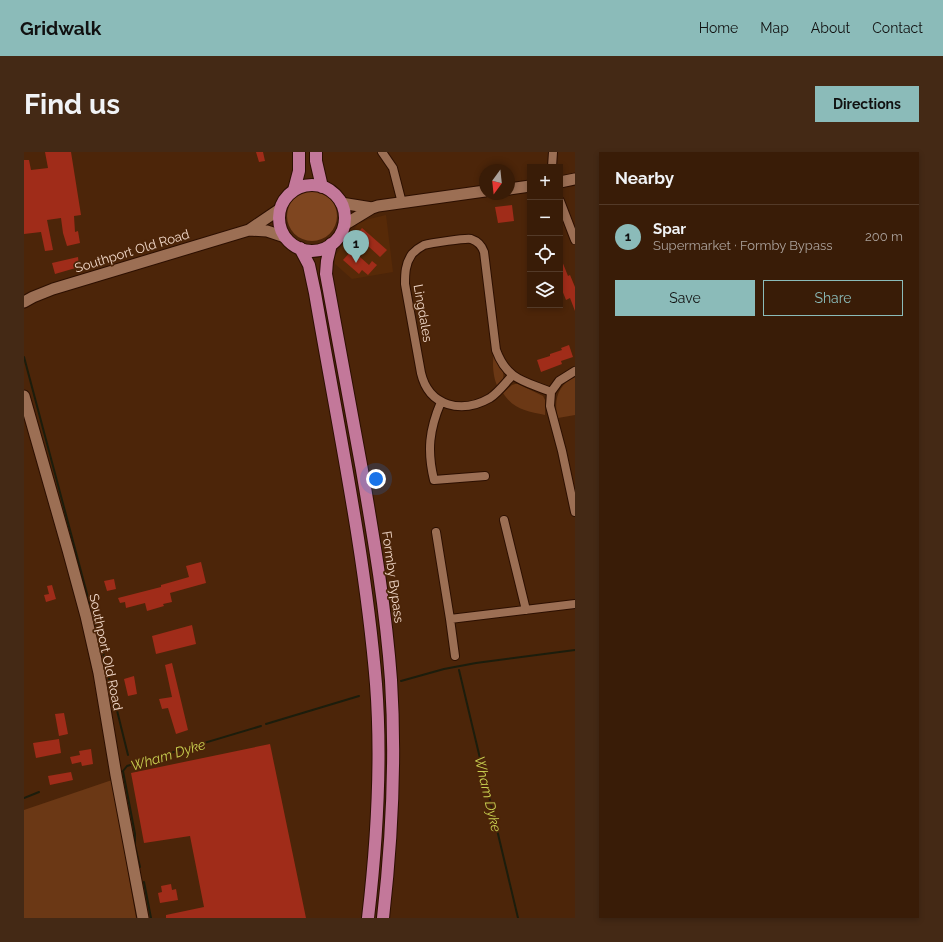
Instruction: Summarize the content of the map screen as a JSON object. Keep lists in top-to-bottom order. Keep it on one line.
{"streets":{"highway":["Formby Bypass"],"street":["Southport Old Road","Lingdales"]},"water":["Wham Dyke"],"north":"bottom","page":{"header":"Gridwalk","nav":["Home","Map","About","Contact"],"buttons":["Directions",["Save","Share"]],"title":"Find us","heading":"Nearby","map_buttons":["+","−"],"list":[{"mark":"1","name":"Spar","note":"Supermarket · Formby Bypass","value":"200 m"}],"pins":"1"}}
